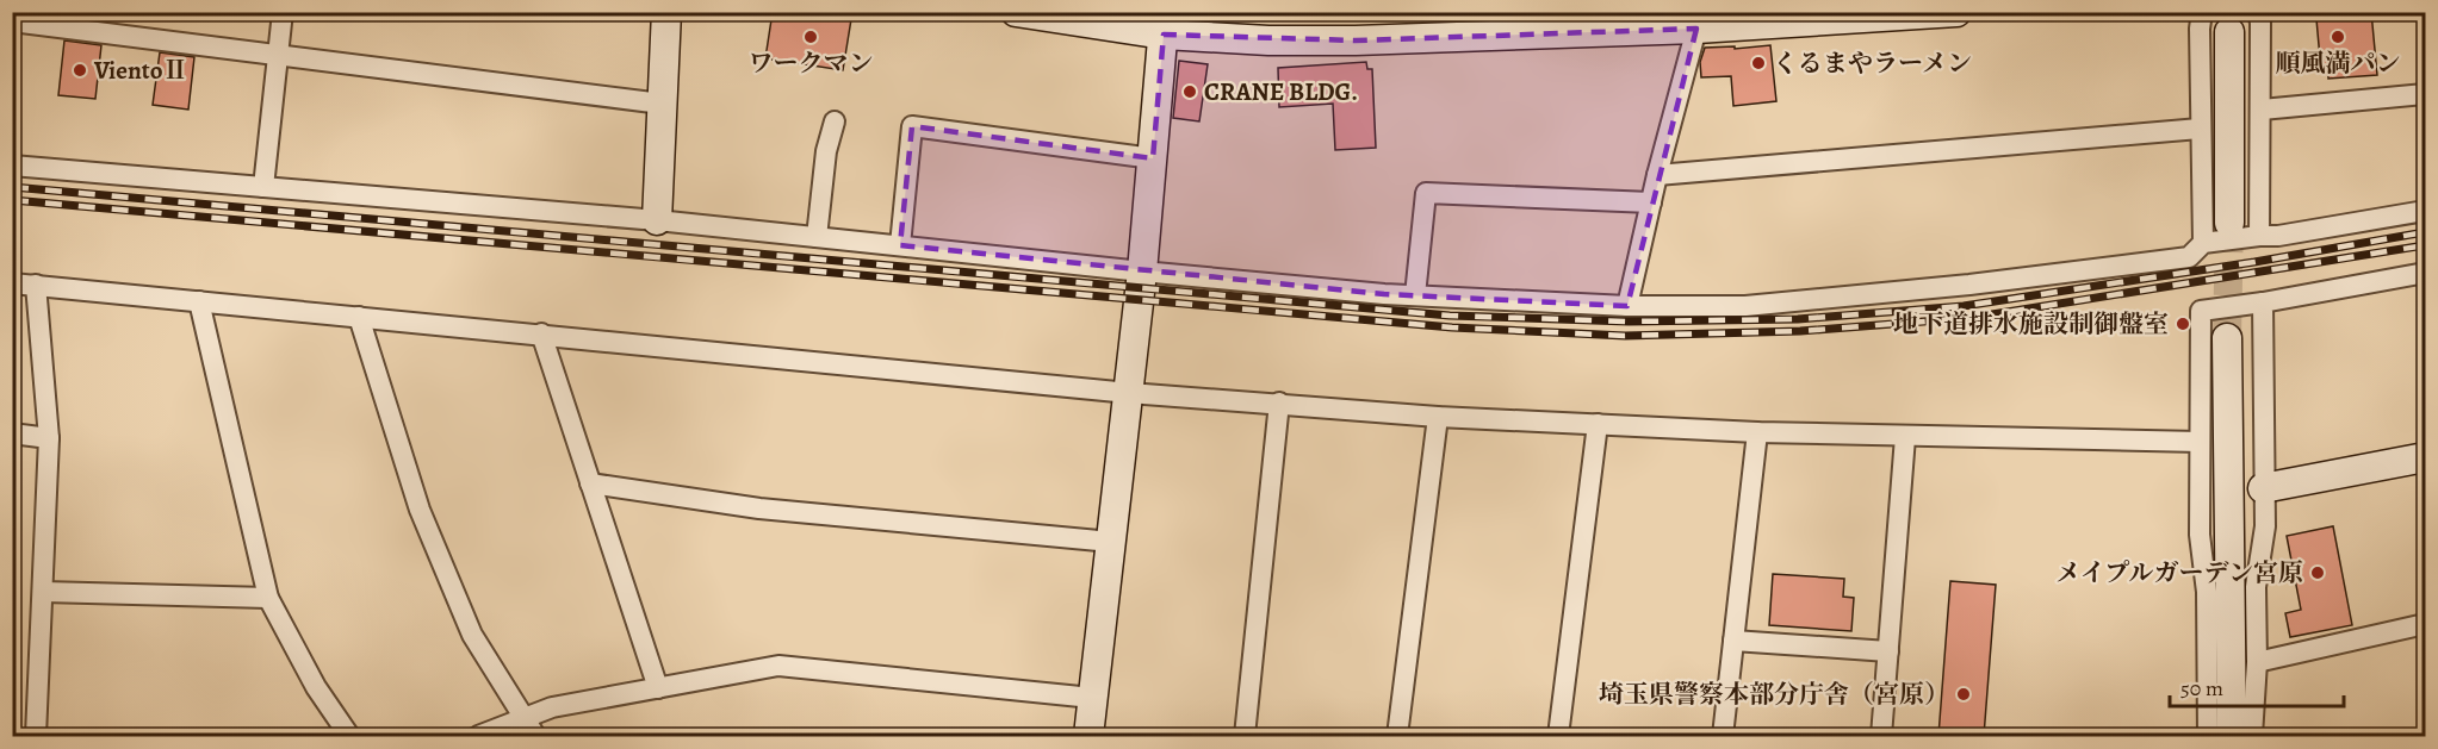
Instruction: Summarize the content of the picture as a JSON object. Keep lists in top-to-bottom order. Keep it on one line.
{"places":["ワークマン","順風満パン","くるまやラーメン","VientoⅡ","CRANE BLDG.","地下道排水施設制御盤室","メイプルガーデン宮原","埼玉県警察本部分庁舎（宮原）"],"scale_bar":"50 m"}
